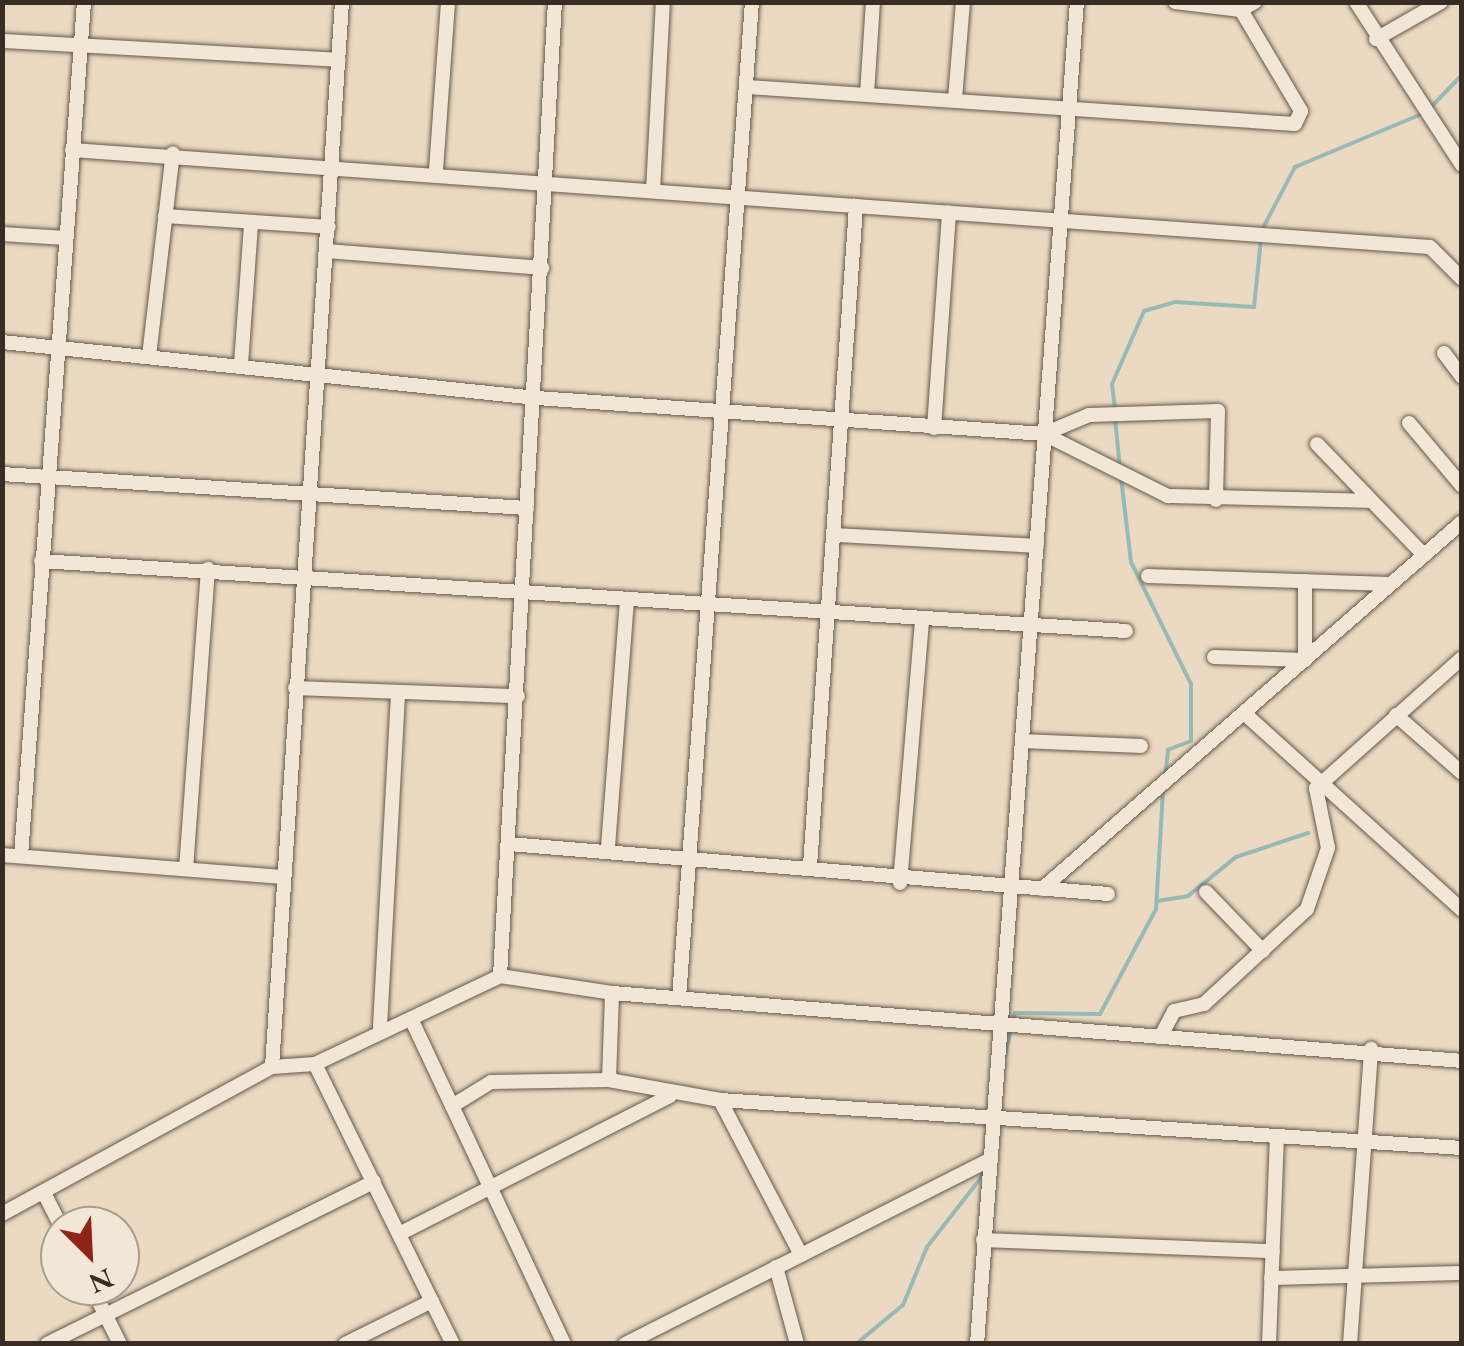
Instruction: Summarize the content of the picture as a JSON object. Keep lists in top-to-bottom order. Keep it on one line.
{"north":"bottom right"}
